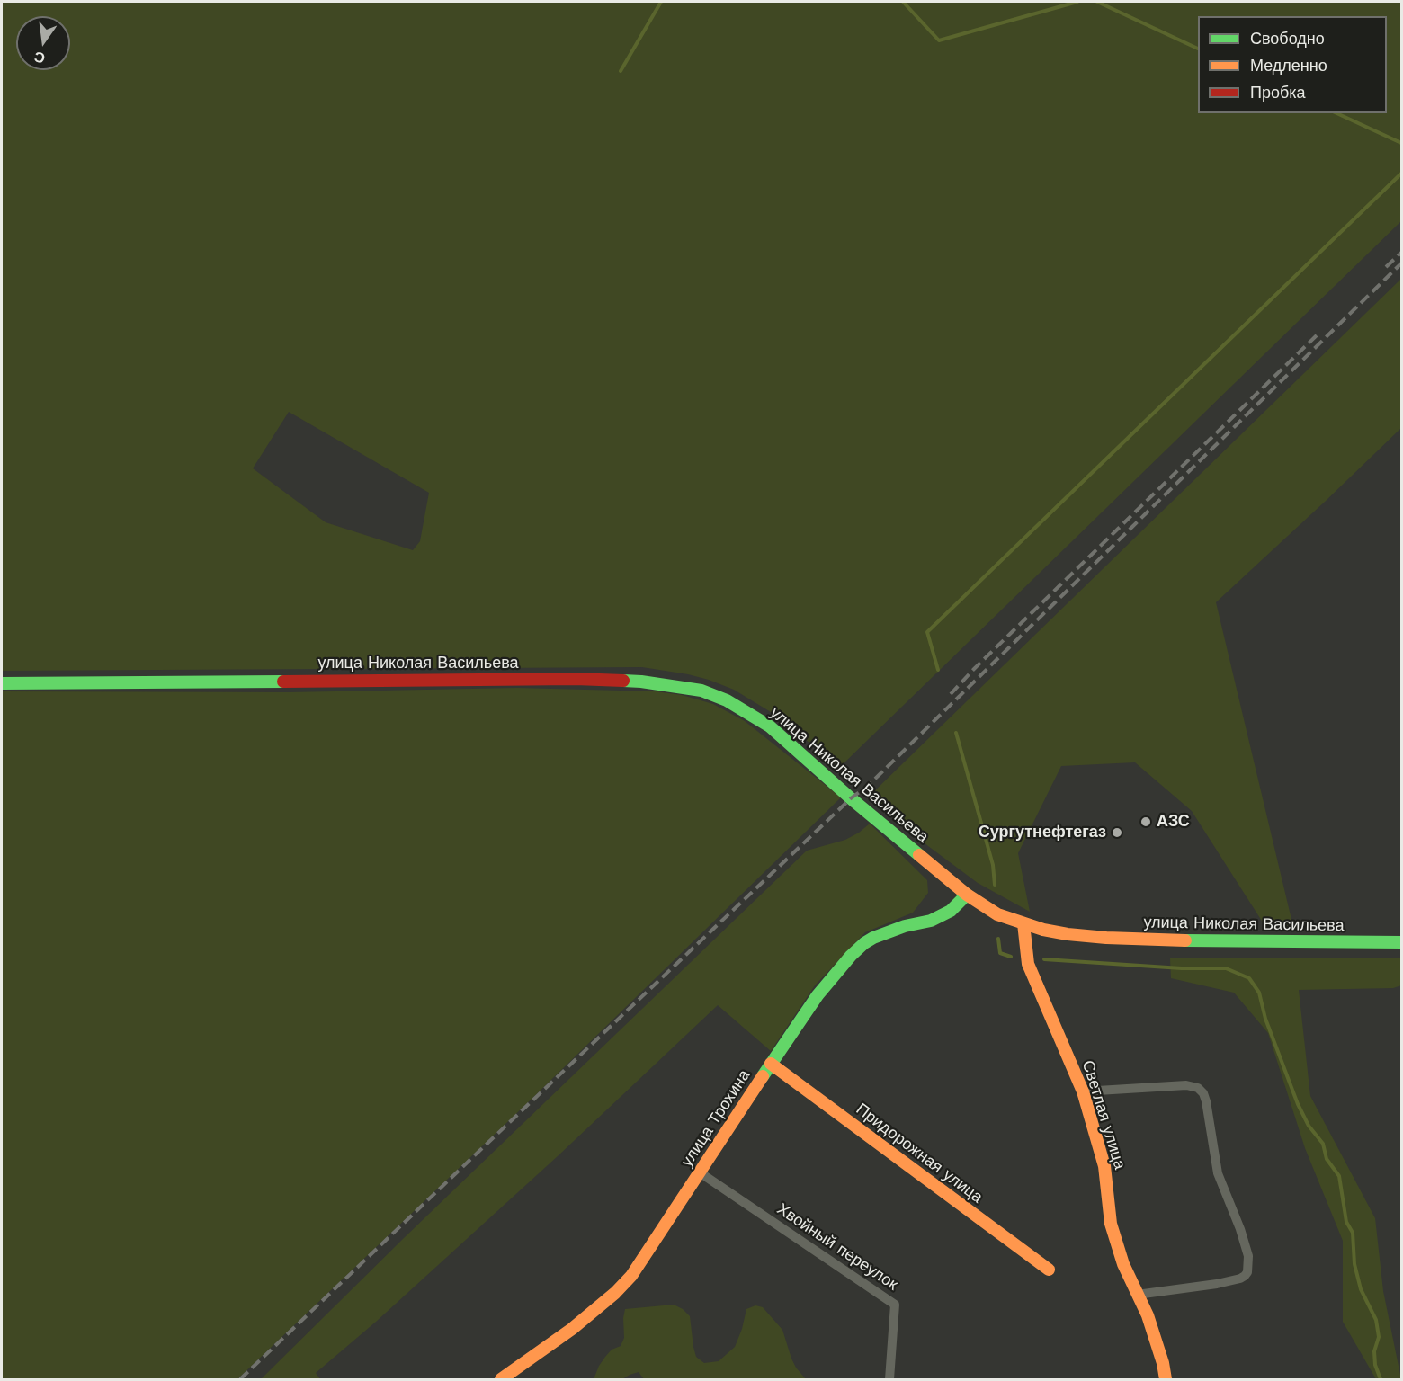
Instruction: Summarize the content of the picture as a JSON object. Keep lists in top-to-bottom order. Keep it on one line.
{"streets":{"street":["улица Николая Васильева","Светлая улица","улица Трохина","Придорожная улица","Хвойный переулок"]},"crossings":[["улица Николая Васильева","Светлая улица"],["улица Николая Васильева","улица Трохина"],["улица Трохина","Придорожная улица"],["улица Трохина","Хвойный переулок"]],"places":["АЗС","Сургутнефтегаз"],"legend":["Свободно","Медленно","Пробка"],"north":"bottom"}
